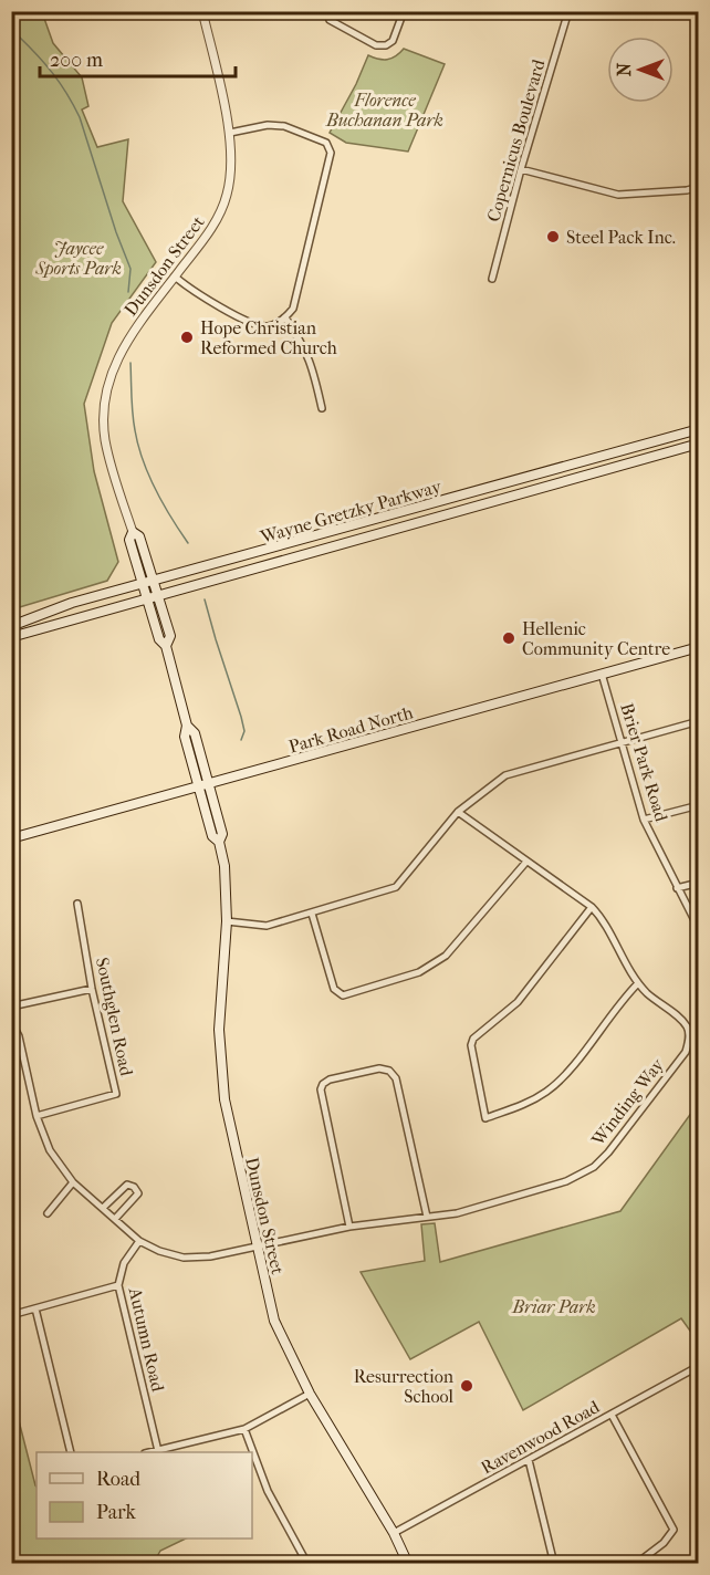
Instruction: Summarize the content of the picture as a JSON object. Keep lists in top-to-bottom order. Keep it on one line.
{"streets":{"main road":["Dunsdon Street","Wayne Gretzky Parkway","Park Road North"],"street":["Copernicus Boulevard","Brier Park Road","Southglen Road","Winding Way","Autumn Road","Ravenwood Road"]},"crossings":[["Dunsdon Street","Wayne Gretzky Parkway"],["Dunsdon Street","Park Road North"],["Dunsdon Street","Winding Way"],["Dunsdon Street","Ravenwood Road"],["Park Road North","Brier Park Road"],["Southglen Road","Winding Way"],["Winding Way","Autumn Road"]],"parks":["Florence Buchanan Park","Jaycee Sports Park","Briar Park"],"places":["Steel Pack Inc.","Hope Christian Reformed Church","Hellenic Community Centre","Resurrection School"],"legend":["Road","Park"],"scale_bar":"200 m","north":"left"}
